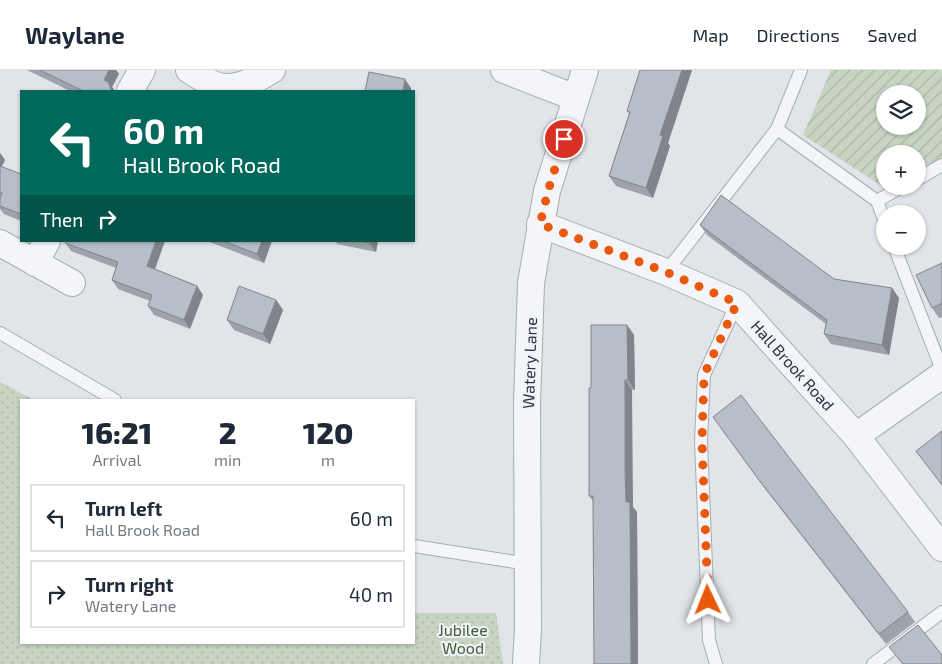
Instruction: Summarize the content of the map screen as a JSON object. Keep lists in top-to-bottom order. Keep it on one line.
{"streets":{"street":["Watery Lane","Hall Brook Road"]},"crossings":[["Watery Lane","Hall Brook Road"]],"parks":["Jubilee Wood"],"page":{"header":"Waylane","nav":["Map","Directions","Saved"],"map_buttons":["+","−"],"turn":["60 m","Hall Brook Road"],"then":"Then","eta":["16:21","Arrival","2","min","120","m"],"list":[{"name":"Turn left","note":"Hall Brook Road","value":"60 m"},{"name":"Turn right","note":"Watery Lane","value":"40 m"}]}}
